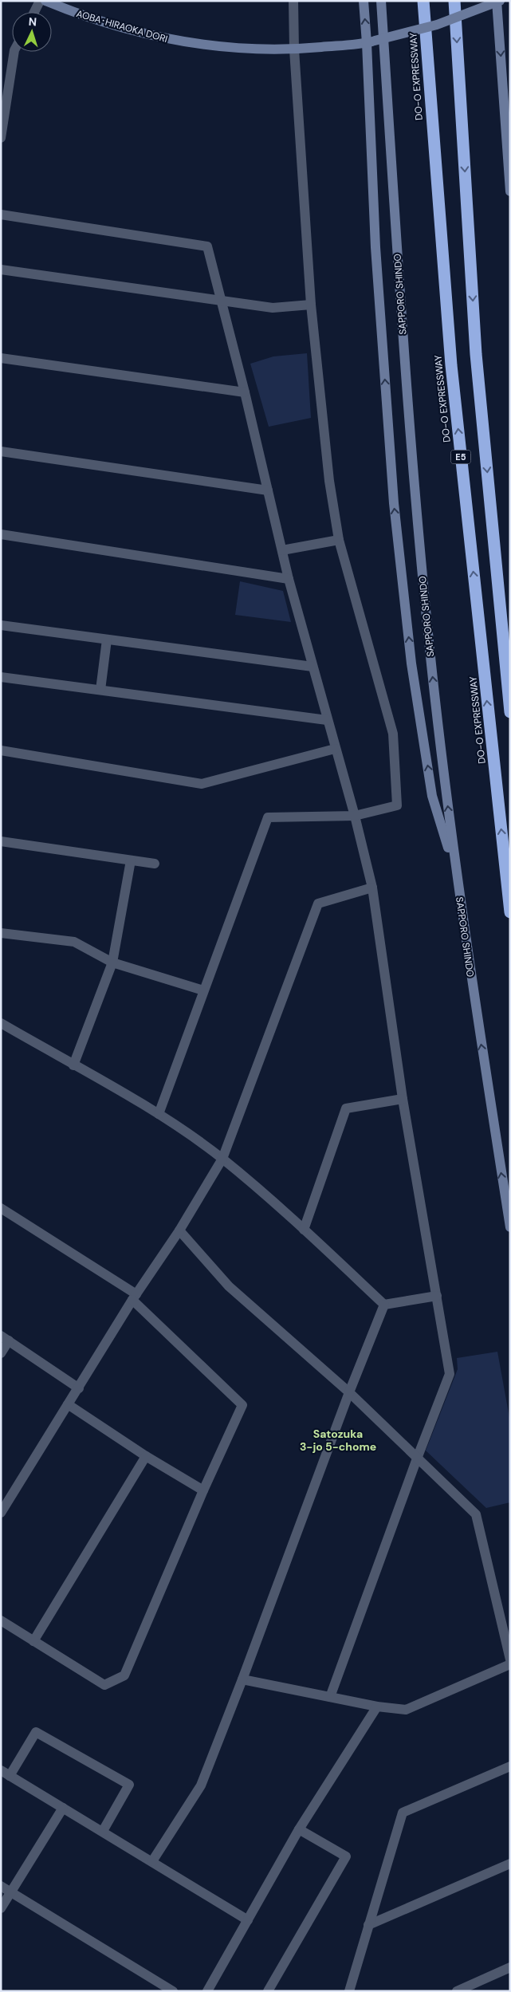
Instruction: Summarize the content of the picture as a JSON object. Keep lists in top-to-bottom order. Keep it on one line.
{"streets":{"highway":["DO-O EXPRESSWAY","E5"],"street":["AOBA･HIRAOKA DORI","SAPPORO SHINDO"]},"districts":["Satozuka 3-jo 5-chome"],"north":"top"}
